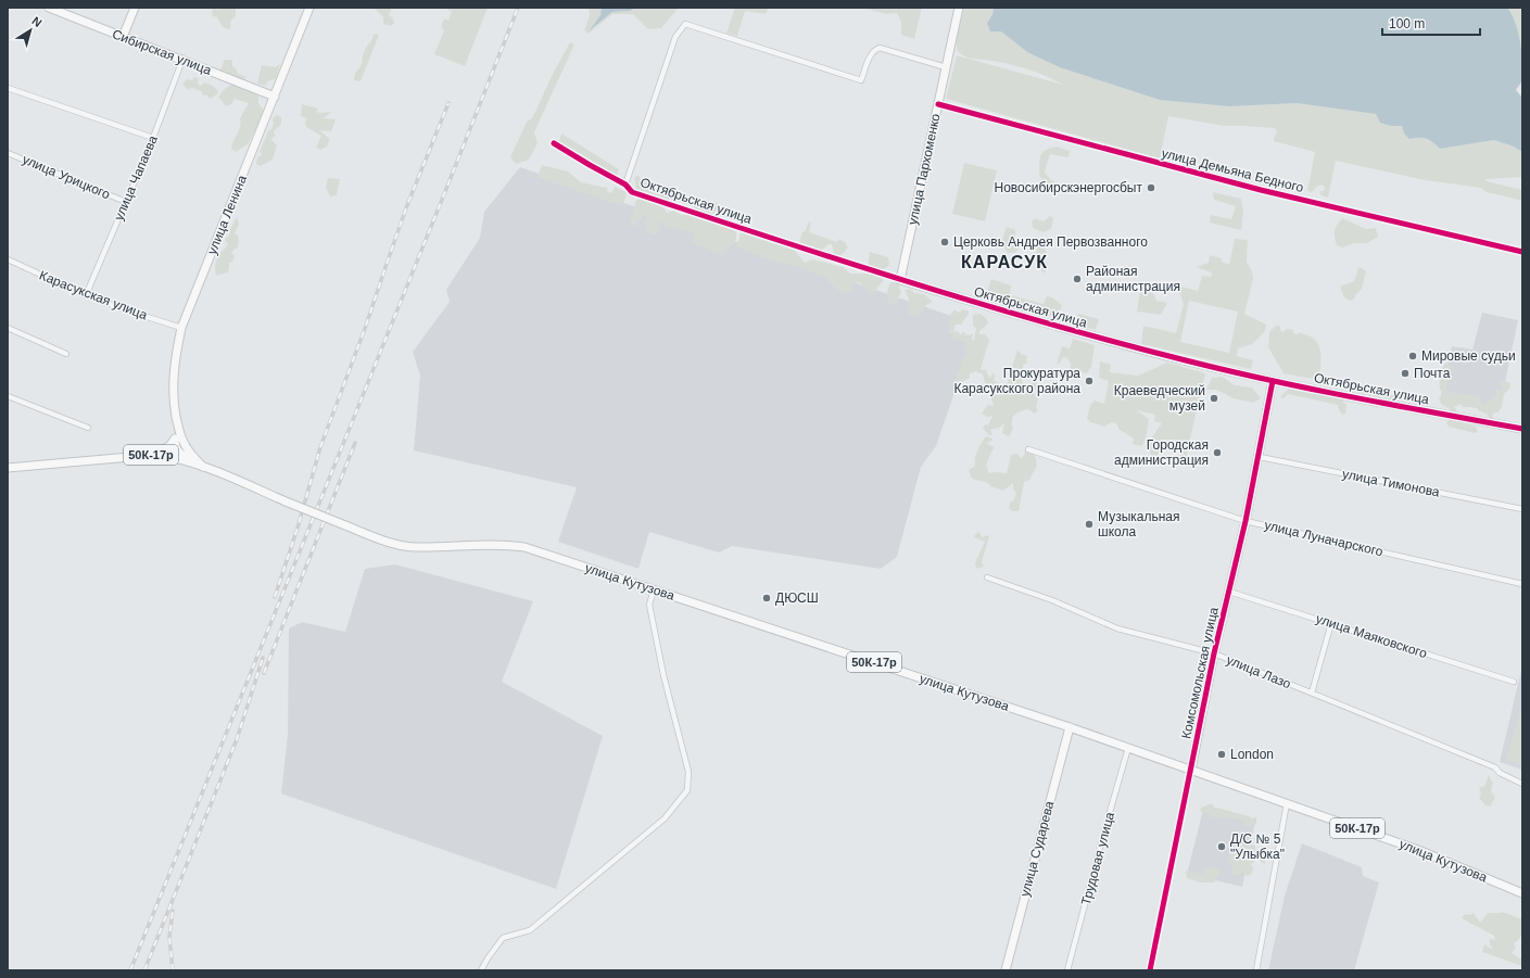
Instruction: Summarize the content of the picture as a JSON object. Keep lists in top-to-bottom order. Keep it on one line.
{"streets":{"main road":["Сибирская улица","улица Пархоменко","Октябрьская улица","улица Ленина","50К-17р","улица Кутузова","Комсомольская улица","улица Сударева"],"street":["улица Демьяна Бедного","улица Урицкого","улица Чапаева","Карасукская улица","улица Тимонова","улица Луначарского","улица Маяковского","улица Лазо","Трудовая улица"]},"crossings":[["Сибирская улица","улица Чапаева"],["Сибирская улица","улица Ленина"],["улица Пархоменко","улица Демьяна Бедного"],["улица Пархоменко","Октябрьская улица"],["улица Урицкого","улица Чапаева"],["улица Чапаева","Карасукская улица"],["Октябрьская улица","Комсомольская улица"],["улица Ленина","Карасукская улица"],["улица Ленина","50К-17р"],["улица Ленина","улица Кутузова"],["50К-17р","улица Кутузова"],["улица Тимонова","Комсомольская улица"],["улица Луначарского","Комсомольская улица"],["улица Кутузова","Комсомольская улица"],["улица Кутузова","улица Сударева"],["улица Кутузова","Трудовая улица"],["улица Маяковского","Комсомольская улица"],["улица Лазо","Комсомольская улица"]],"districts":["КАРАСУК"],"places":["Новосибирскэнергосбыт","Церковь Андрея Первозванного","Районая администрация","Мировые судьи","Почта","Прокуратура Карасукского района","Краеведческий музей","Городская администрация","Музыкальная школа","ДЮСШ","London","Д/С № 5 \"Улыбка\""],"scale_bar":"100 m","north":"top right"}
